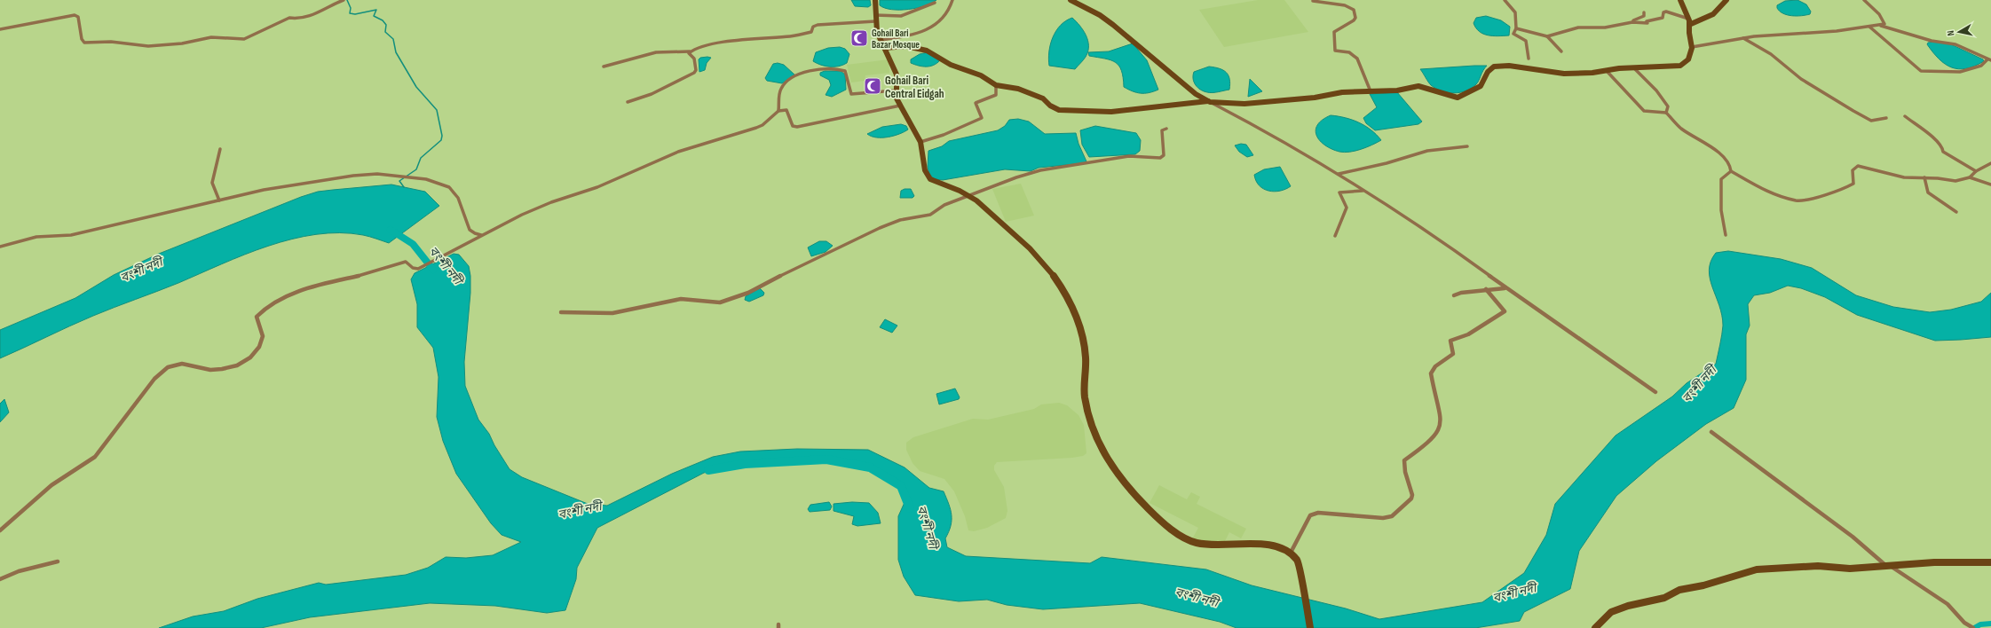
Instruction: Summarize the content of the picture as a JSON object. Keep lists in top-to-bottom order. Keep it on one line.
{"water":["বংশী নদী"],"places":{"mosque":["Gohail Bari Bazar Mosque","Gohail Bari Central Eidgah"]},"north":"left"}
